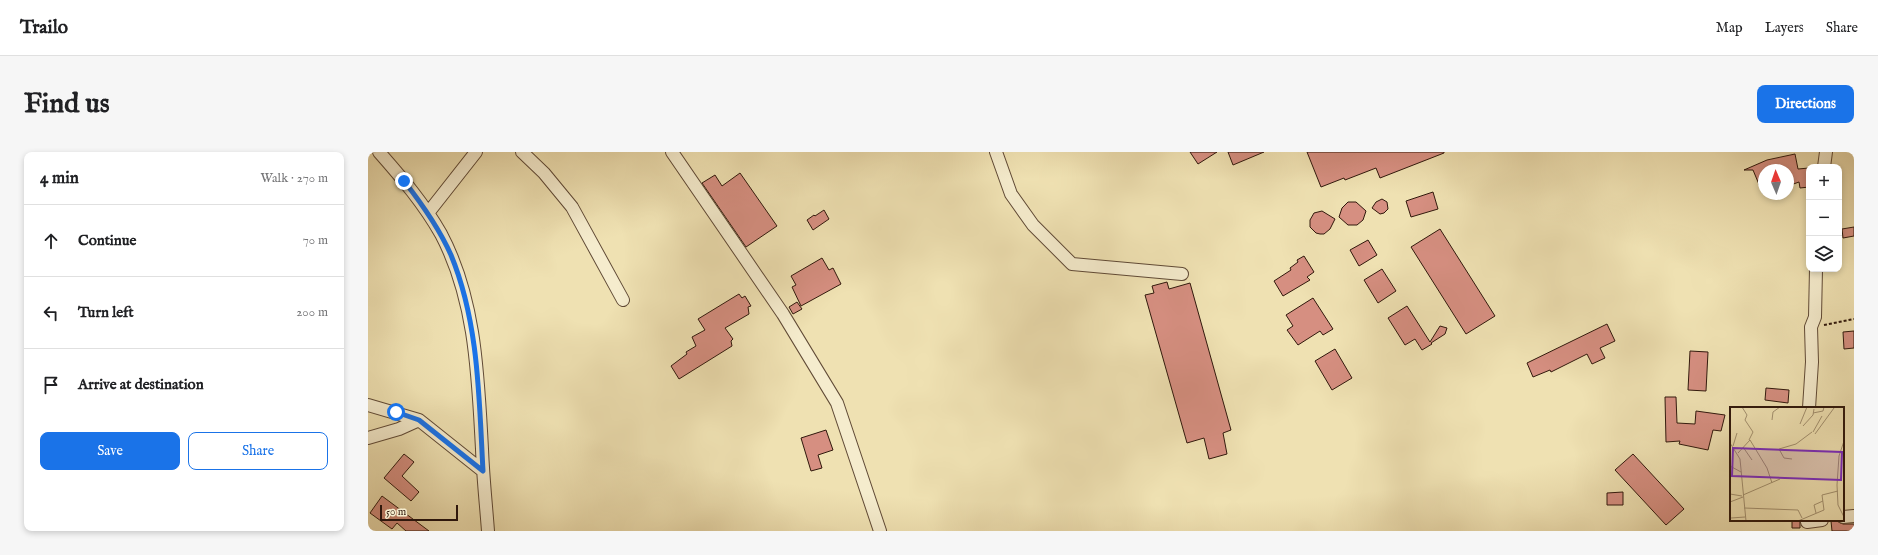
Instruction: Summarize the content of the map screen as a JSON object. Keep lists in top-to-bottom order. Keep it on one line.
{"scale_bar":"50 m","north":"top","page":{"header":"Trailo","nav":["Map","Layers","Share"],"buttons":["Directions",["Save","Share"]],"title":"Find us","heading":["4 min","Walk · 270 m"],"map_buttons":["+","−"],"list":[["Continue","70 m"],["Turn left","200 m"],"Arrive at destination"],"scale":"50 m"}}
